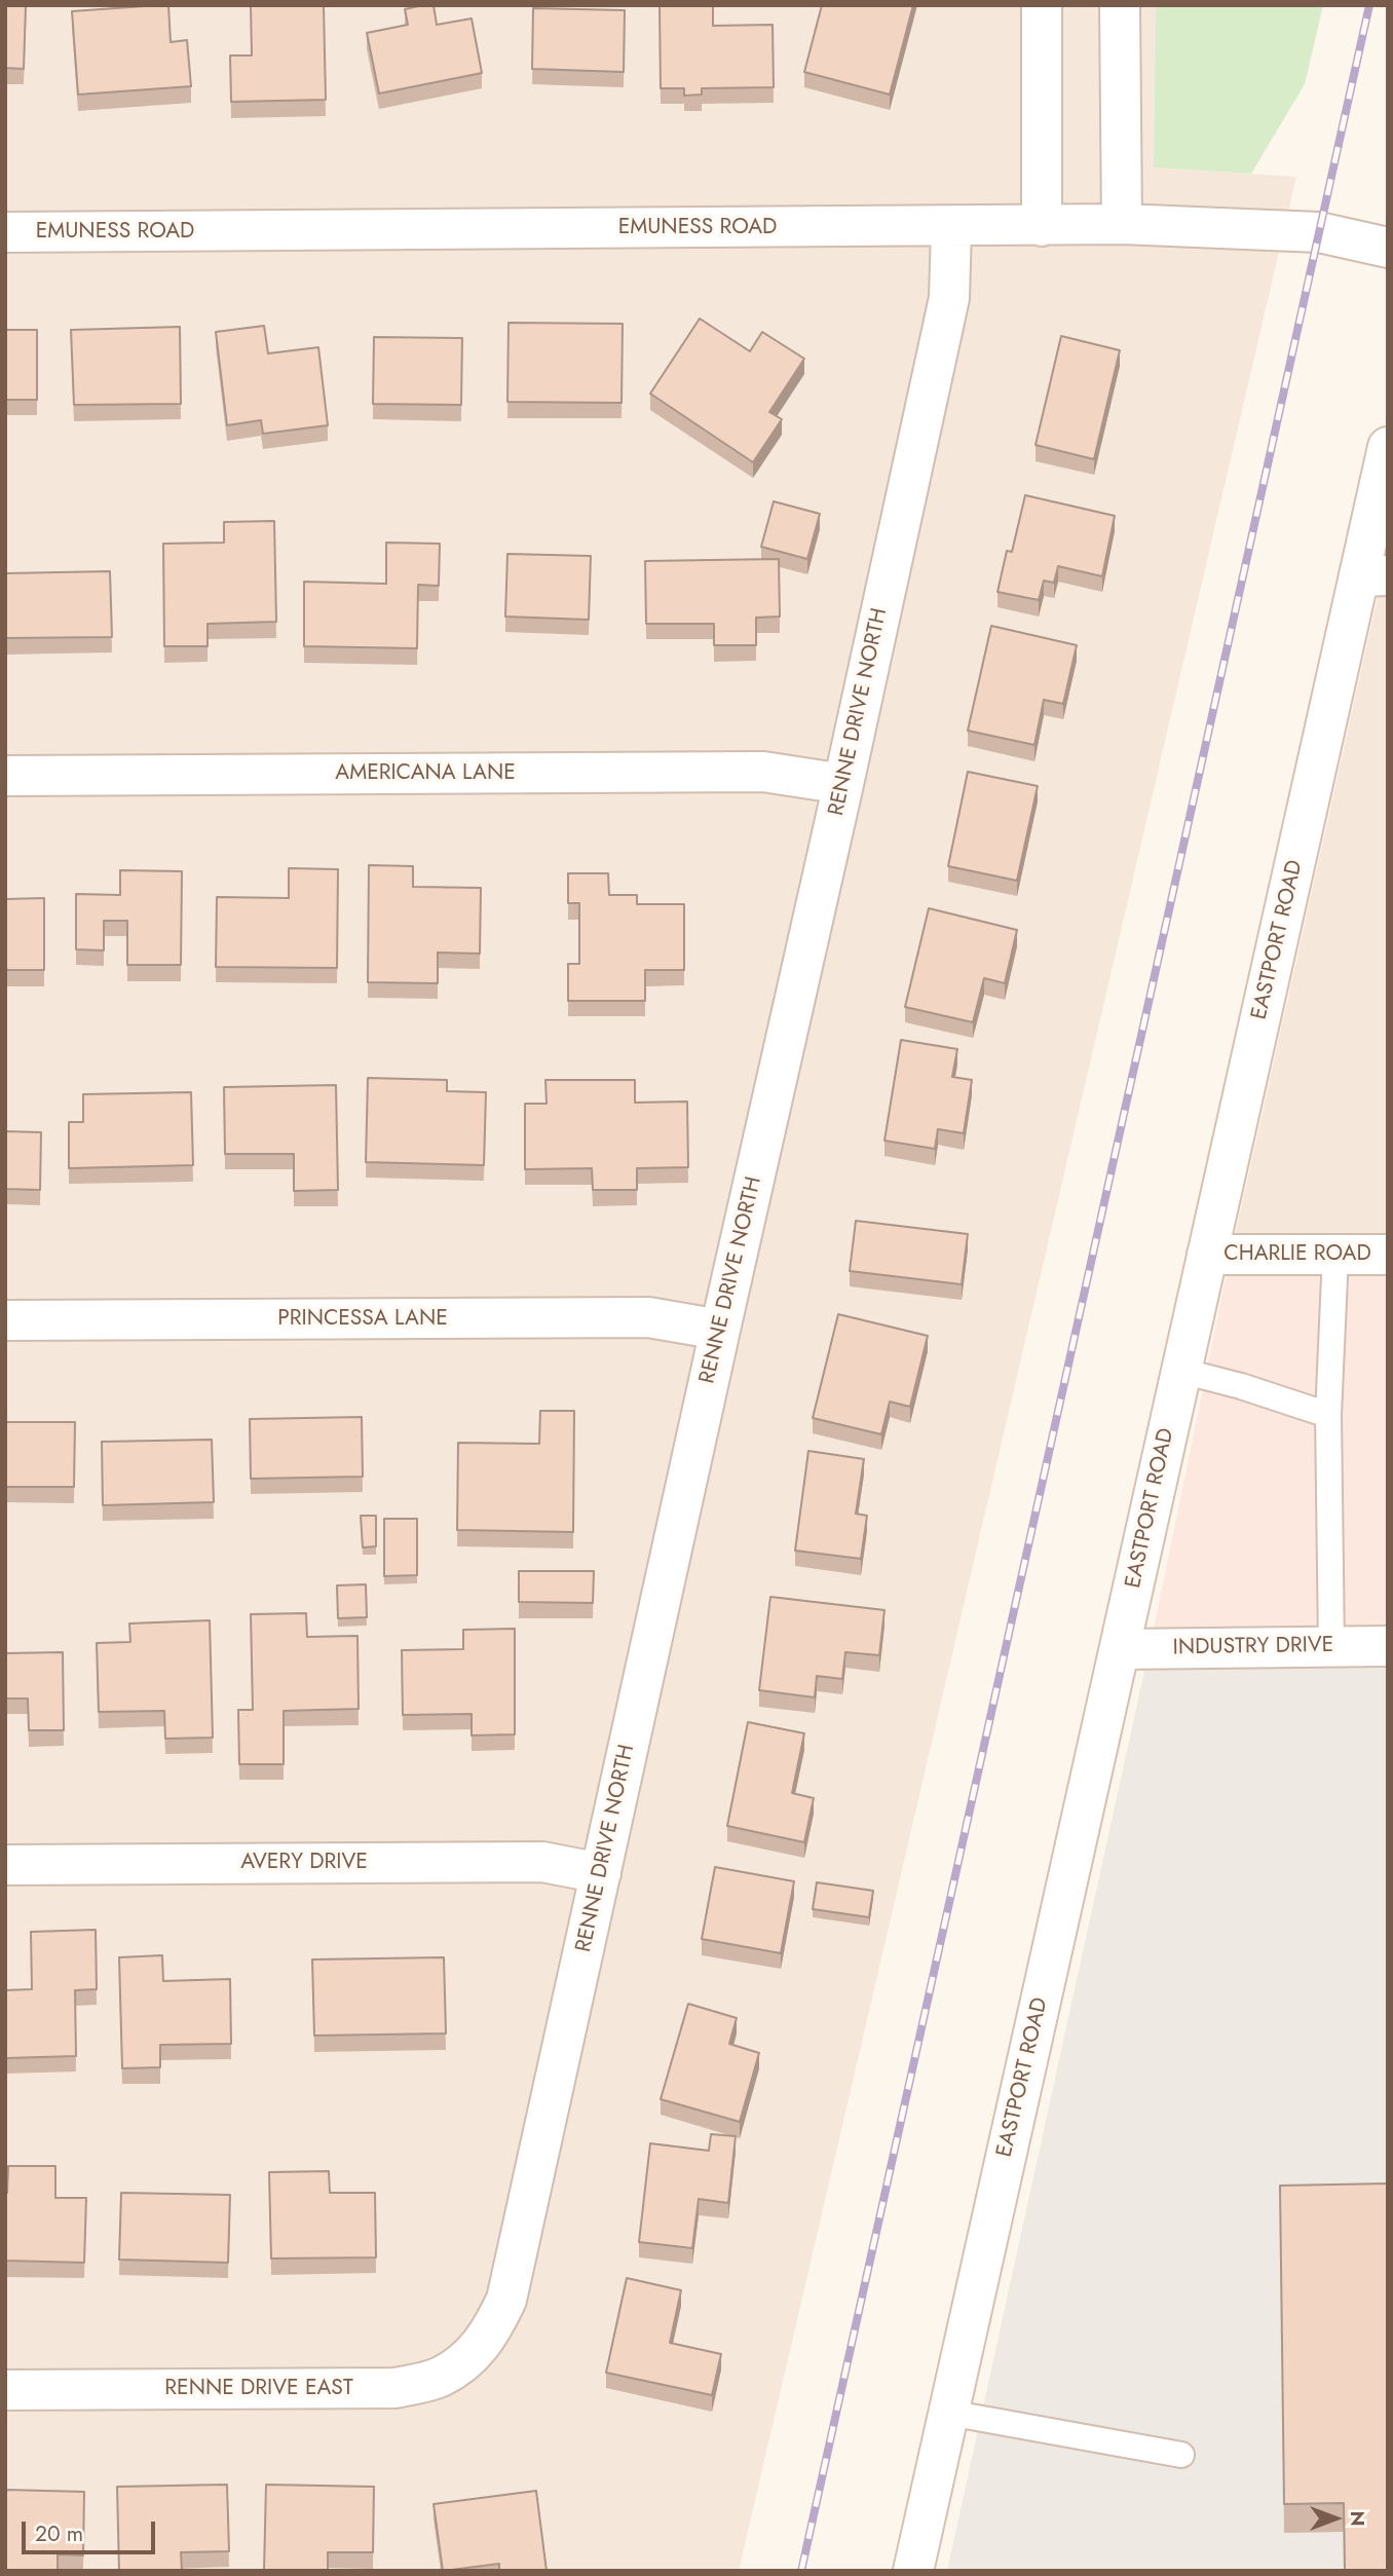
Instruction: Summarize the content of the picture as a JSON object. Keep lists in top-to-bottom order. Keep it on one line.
{"streets":{"street":["EMUNESS ROAD","RENNE DRIVE NORTH","AMERICANA LANE","EASTPORT ROAD","CHARLIE ROAD","PRINCESSA LANE","INDUSTRY DRIVE","AVERY DRIVE","RENNE DRIVE EAST"]},"crossings":[["EMUNESS ROAD","RENNE DRIVE NORTH"],["RENNE DRIVE NORTH","AMERICANA LANE"],["RENNE DRIVE NORTH","PRINCESSA LANE"],["RENNE DRIVE NORTH","AVERY DRIVE"],["RENNE DRIVE NORTH","RENNE DRIVE EAST"],["EASTPORT ROAD","CHARLIE ROAD"],["EASTPORT ROAD","INDUSTRY DRIVE"]],"scale_bar":"20 m","north":"right"}
